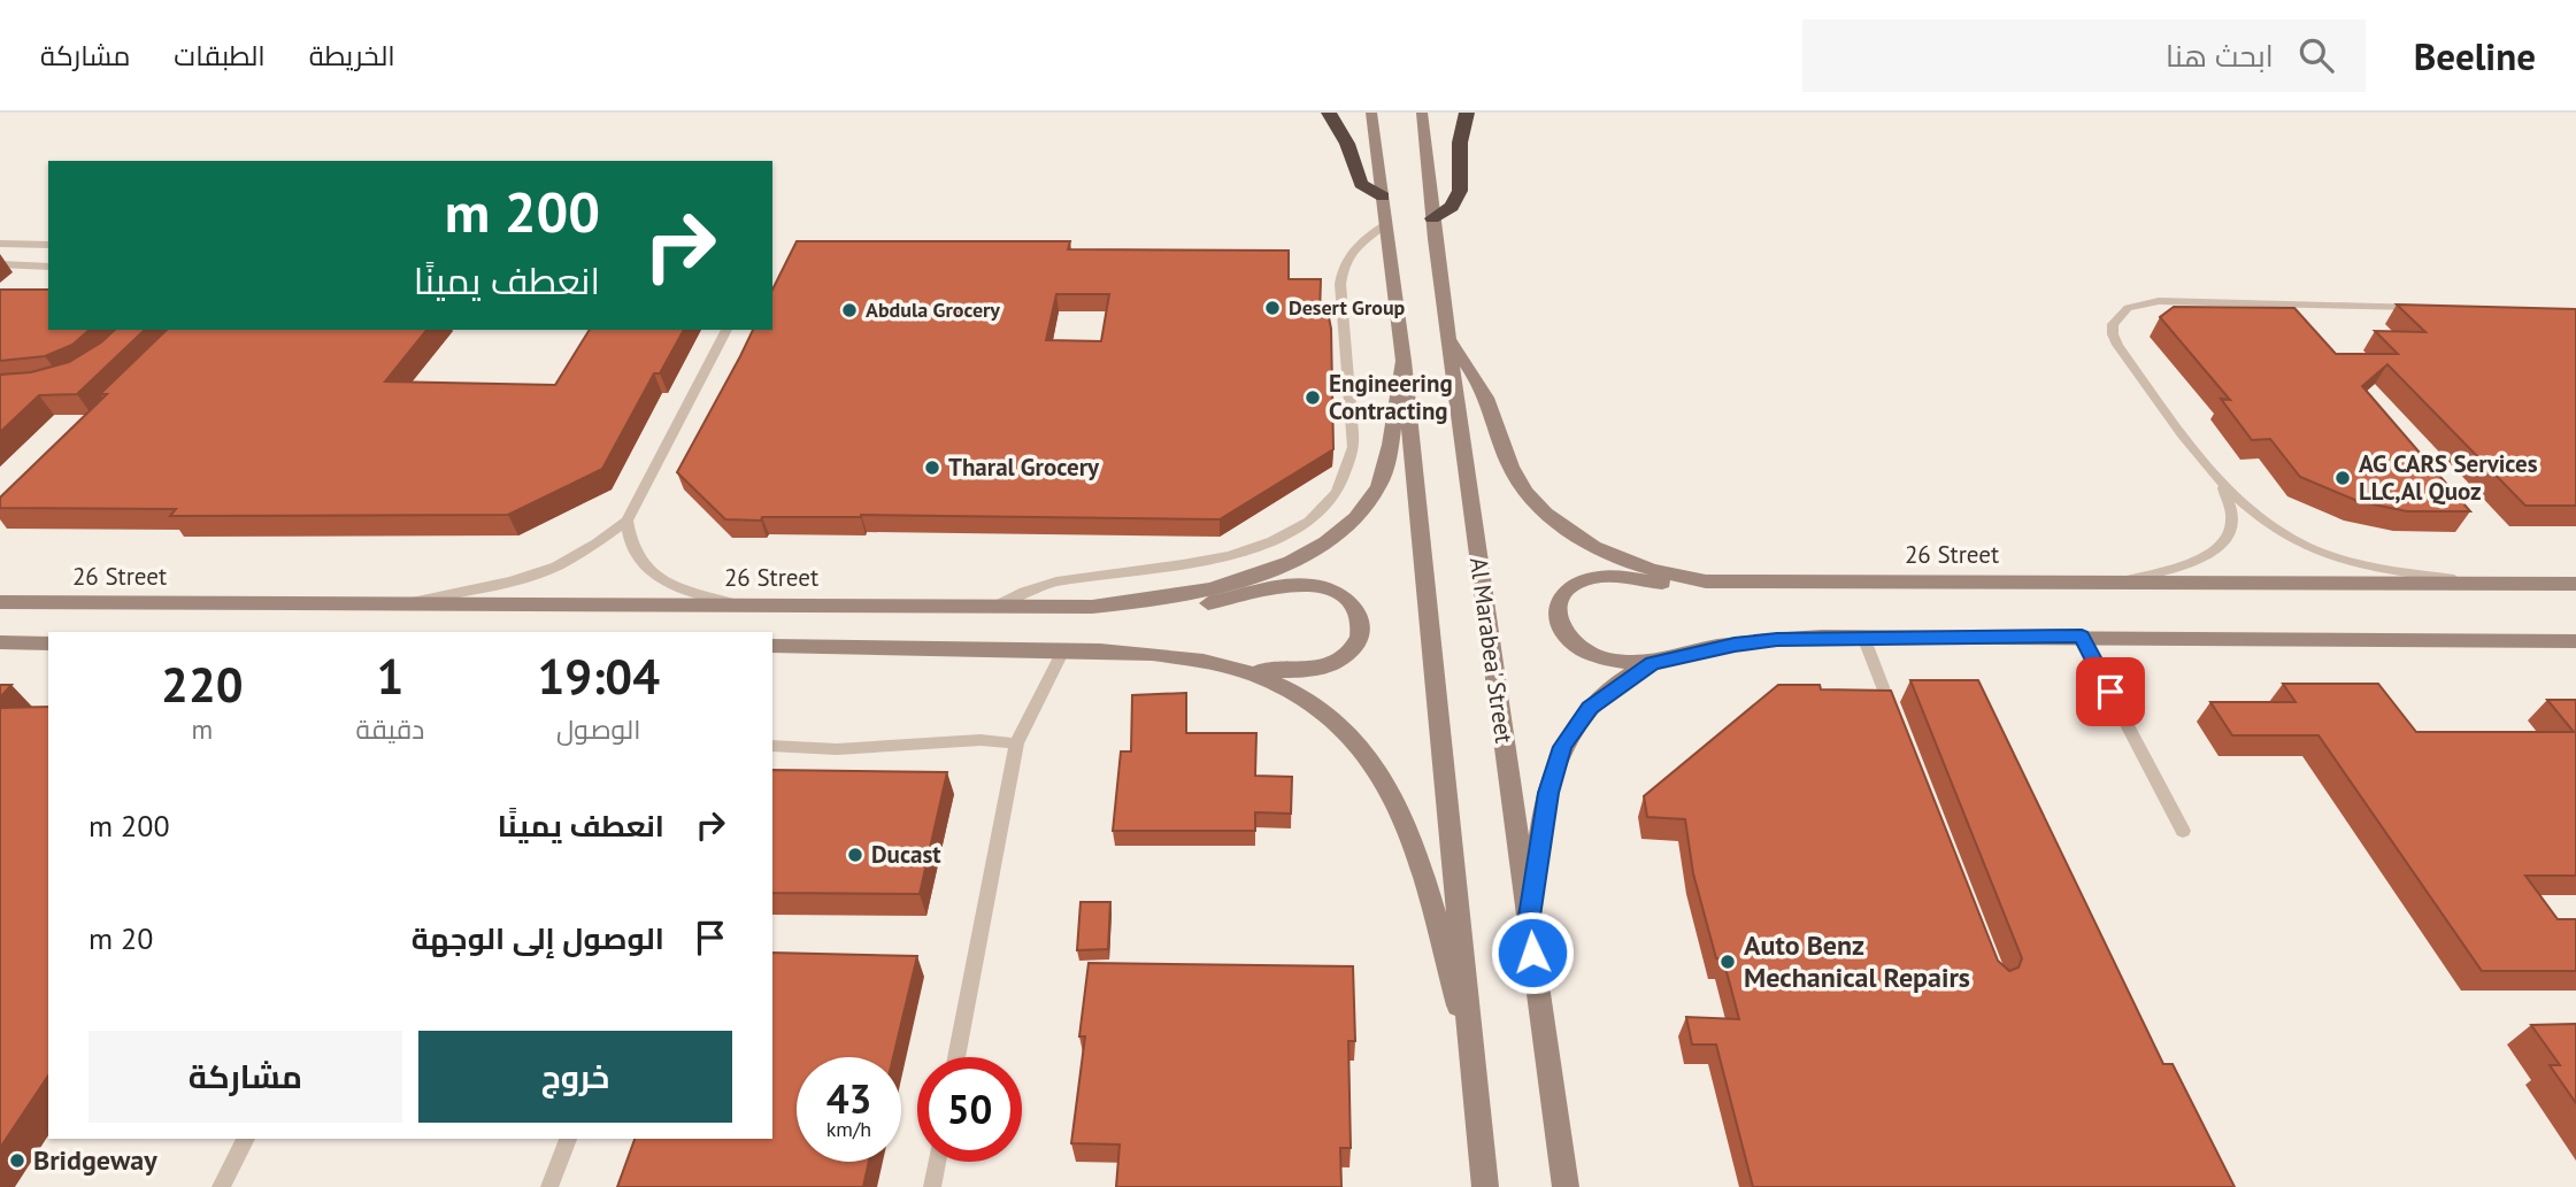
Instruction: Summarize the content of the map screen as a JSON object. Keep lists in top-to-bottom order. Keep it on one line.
{"streets":{"main road":["26 Street","Al Marabea' Street"]},"crossings":[["26 Street","Al Marabea' Street"]],"places":["Desert Group","Abdula Grocery","Engineering Contracting","Tharal Grocery","AG CARS Services LLC,Al Quoz","Ducast","Auto Benz Mechanical Repairs","Bridgeway"],"page":{"header":"Beeline","search":"ابحث هنا","nav":["الخريطة","الطبقات","مشاركة"],"turn":["200 m","انعطف يمينًا"],"eta":["19:04","الوصول","1","دقيقة","220","m"],"list":[{"name":"انعطف يمينًا","value":"200 m"},{"name":"الوصول إلى الوجهة","value":"20 m"}],"buttons":["خروج","مشاركة"],"speed":"43 km/h","limit":"50"}}
